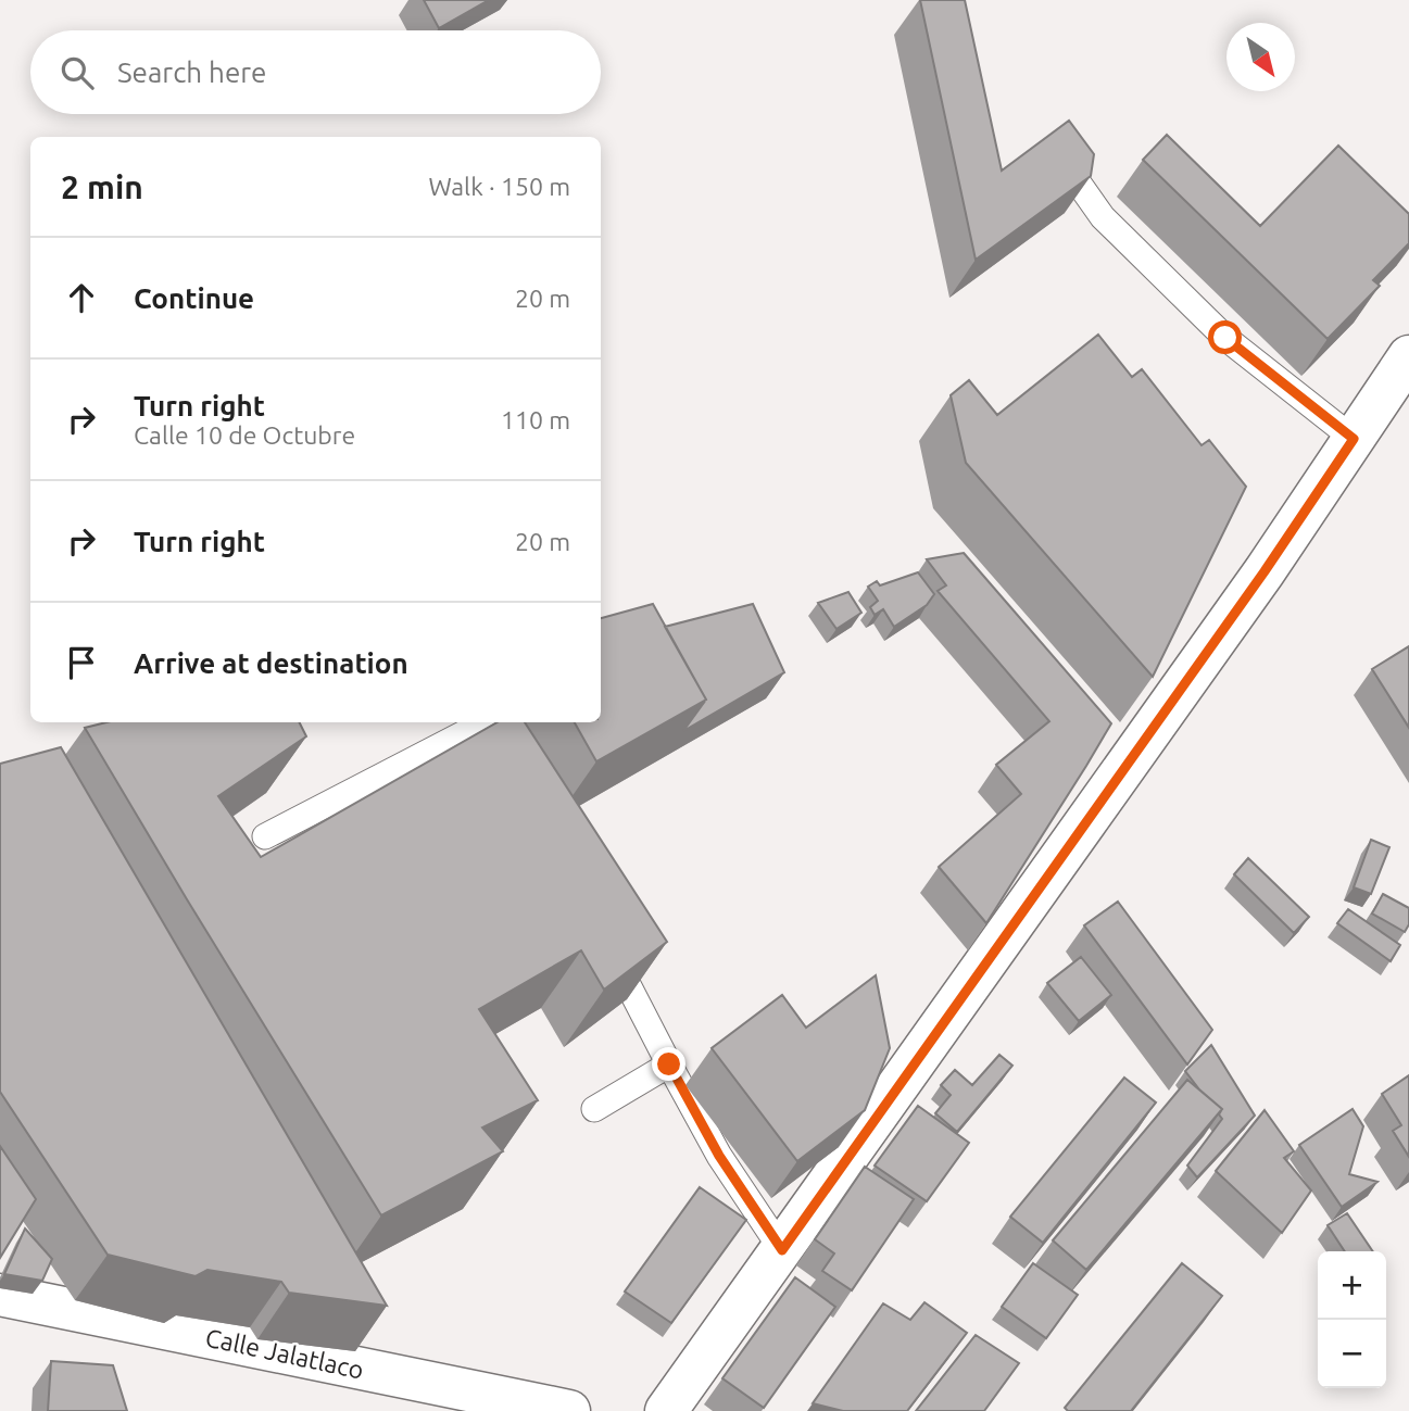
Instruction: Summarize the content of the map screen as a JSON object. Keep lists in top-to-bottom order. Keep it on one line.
{"streets":{"street":["Calle Jalatlaco"]},"north":"bottom right","page":{"search":"Search here","heading":["2 min","Walk · 150 m"],"list":[["Continue","20 m"],["Turn right","Calle 10 de Octubre","110 m"],["Turn right","20 m"],"Arrive at destination"],"map_buttons":["+","−"]}}
